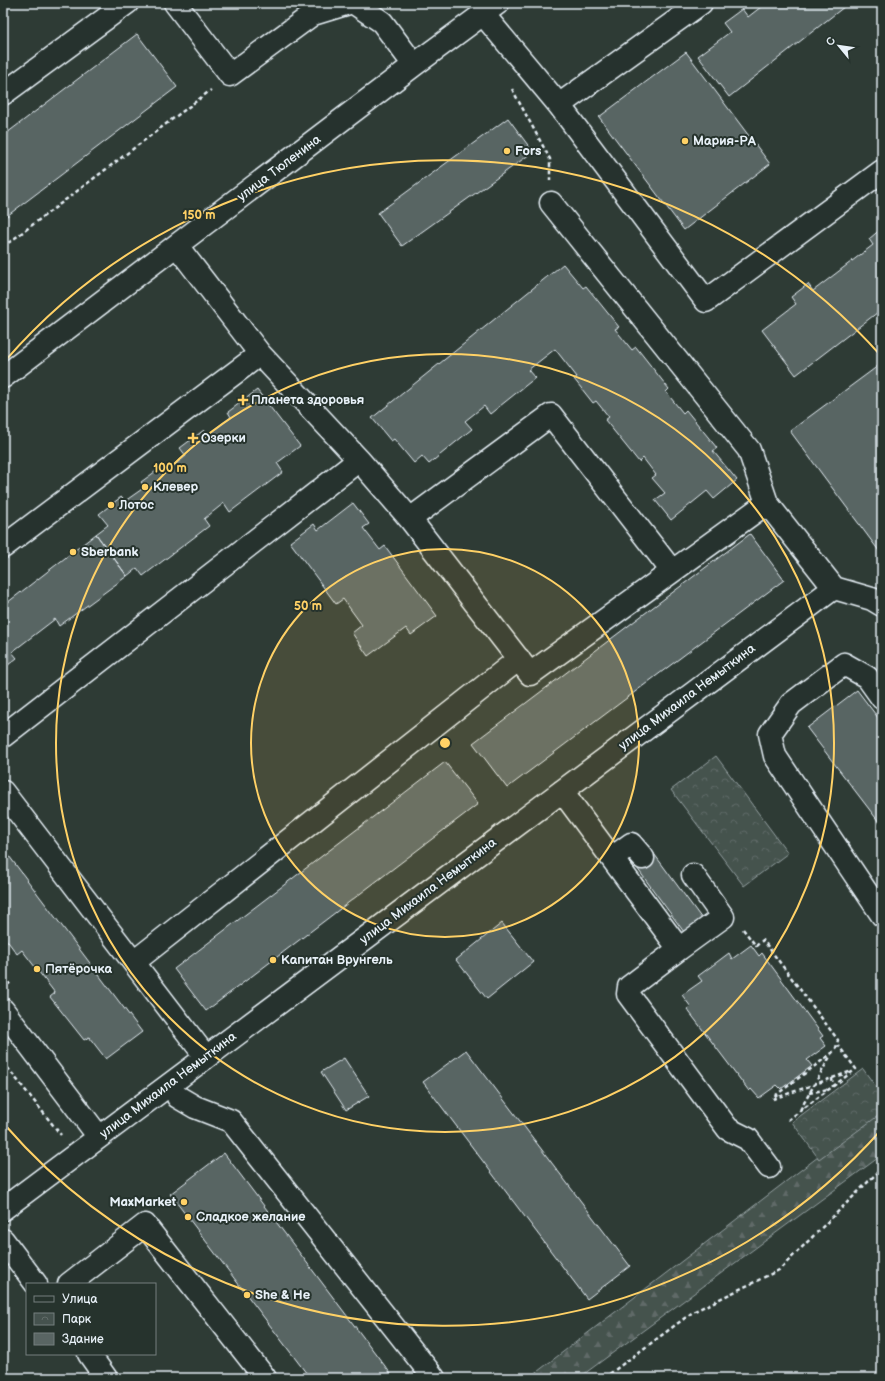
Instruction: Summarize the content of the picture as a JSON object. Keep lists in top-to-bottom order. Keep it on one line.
{"streets":{"street":["улица Тюленина","улица Михаила Немыткина"]},"places":{"other":["Мария-РА","Fors","Клевер","Лотос","Sberbank","Капитан Врунгель","Пятёрочка","MaxMarket","Сладкое желание","She & He"],"health":["Планета здоровья","Озерки"]},"legend":["Улица","Парк","Здание"],"north":"top left","rings":["150 m","100 m","50 m"]}
